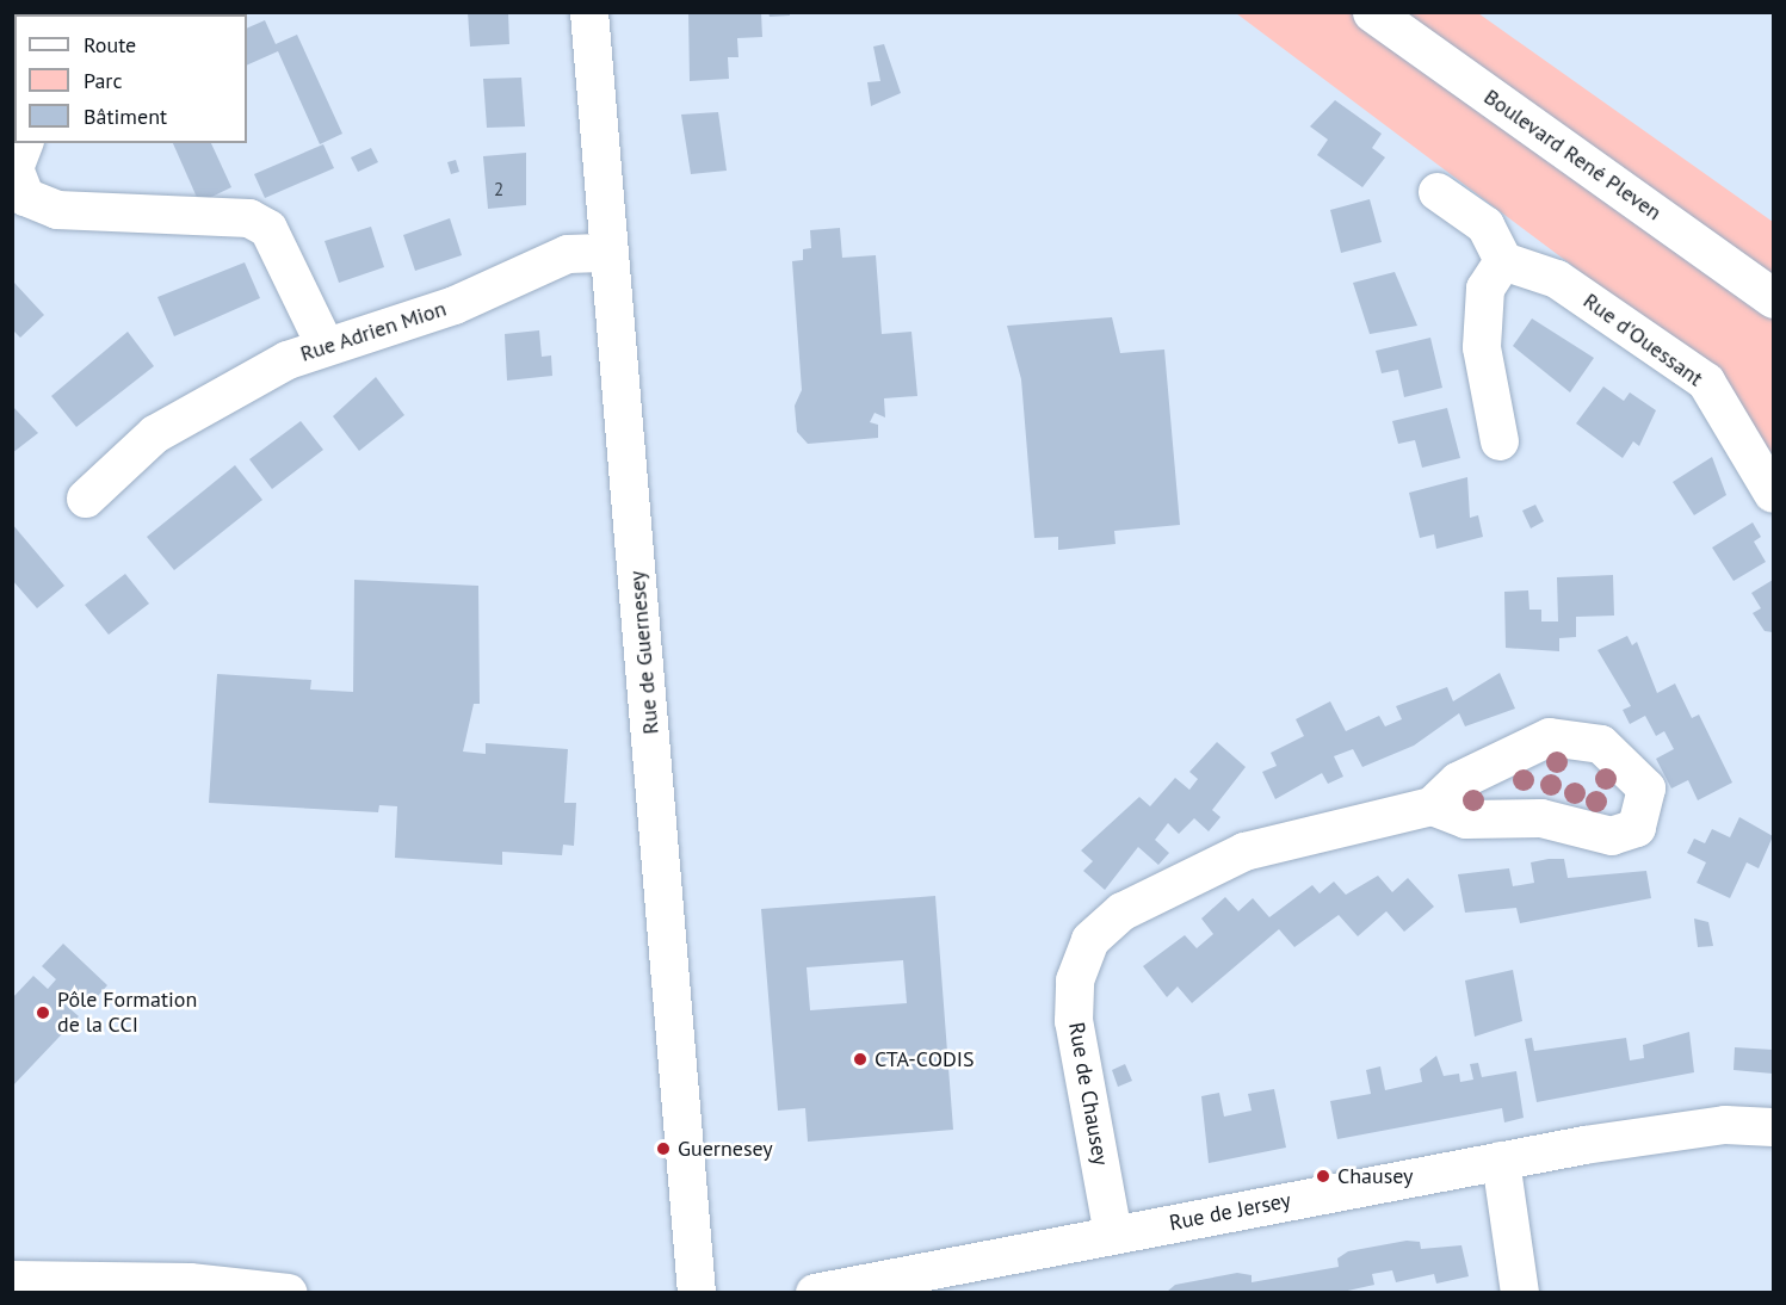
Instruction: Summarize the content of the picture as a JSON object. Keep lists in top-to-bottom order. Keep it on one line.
{"streets":{"main road":["Boulevard René Pleven"],"street":["Rue Adrien Mion","Rue d'Ouessant","Rue de Guernesey","Rue de Chausey","Rue de Jersey"]},"crossings":[["Rue Adrien Mion","Rue de Guernesey"],["Rue de Chausey","Rue de Jersey"]],"places":["Pôle Formation de la CCI","CTA-CODIS","Guernesey","Chausey"],"house_numbers":["2"],"legend":["Route","Parc","Bâtiment"]}
